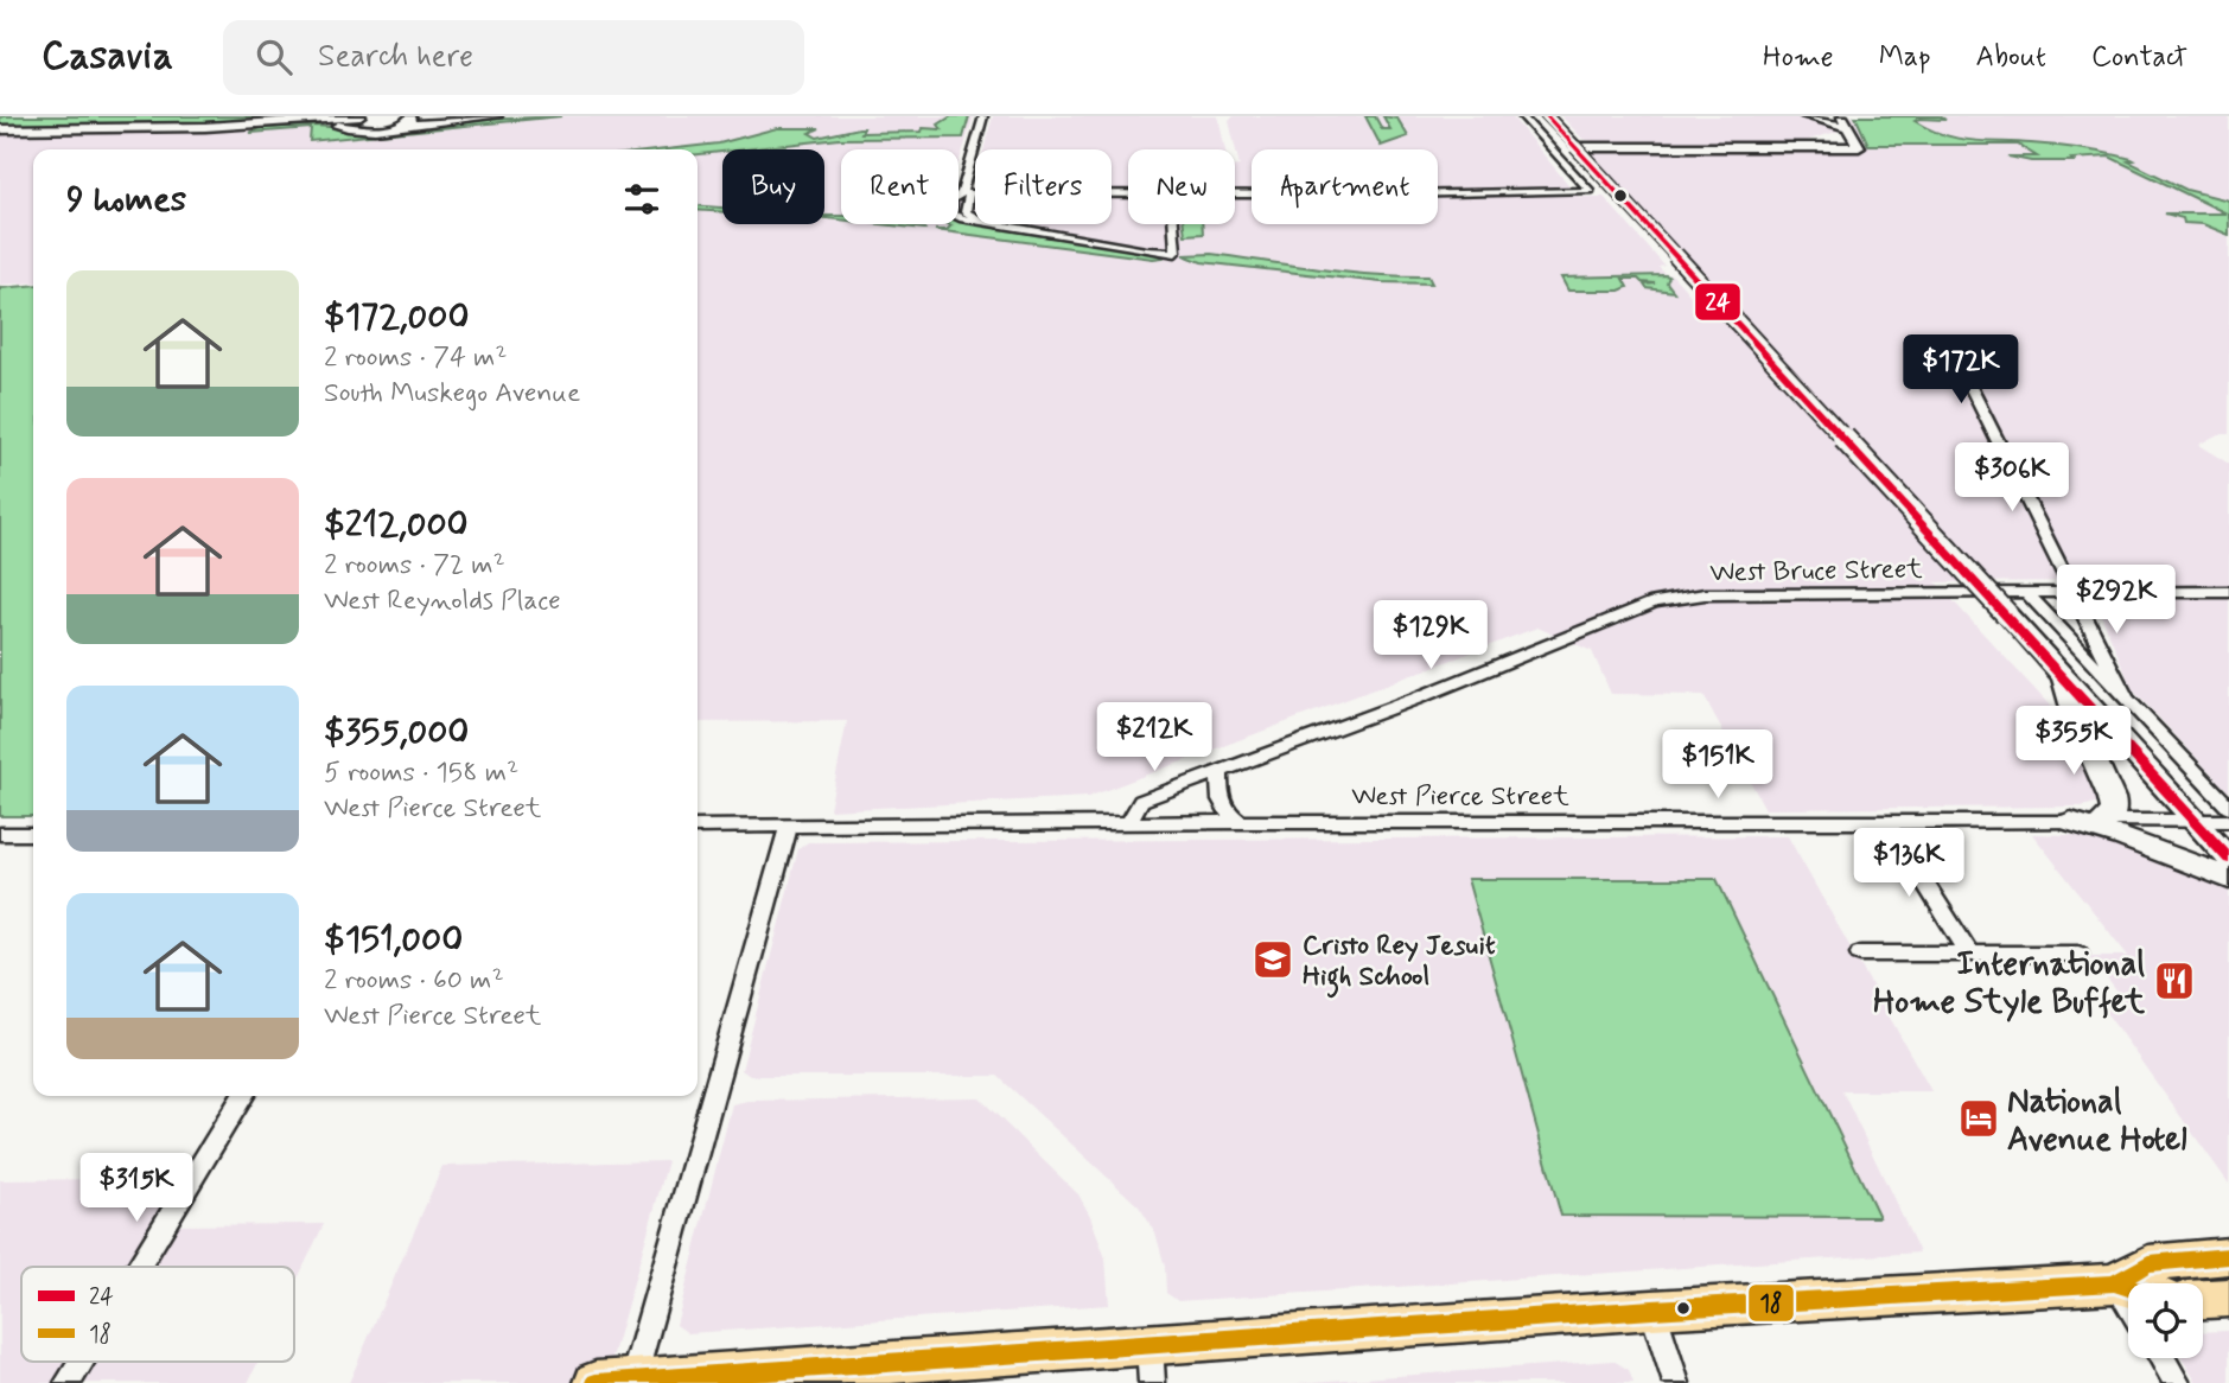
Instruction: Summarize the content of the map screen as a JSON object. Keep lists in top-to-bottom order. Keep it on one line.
{"streets":{"street":["West Bruce Street","West Pierce Street"]},"crossings":[["West Bruce Street","West Pierce Street"]],"places":{"school or university":["Cristo Rey Jesuit High School"],"restaurant":["International Home Style Buffet"],"hotel":["National Avenue Hotel"]},"lines":["transit line 24","transit line 18"],"legend":["24","18"],"page":{"header":"Casavia","search":"Search here","nav":["Home","Map","About","Contact"],"chip":["Buy","Rent","Filters","New","Apartment"],"heading":"9 homes","list":[{"name":"$172,000","note":"2 rooms · 74 m² · South Muskego Avenue"},{"name":"$212,000","note":"2 rooms · 72 m² · West Reynolds Place"},{"name":"$355,000","note":"5 rooms · 158 m² · West Pierce Street"},{"name":"$151,000","note":"2 rooms · 60 m² · West Pierce Street"}],"price":["$172K","$306K","$292K","$129K","$212K","$355K","$151K","$136K","$315K"]}}
